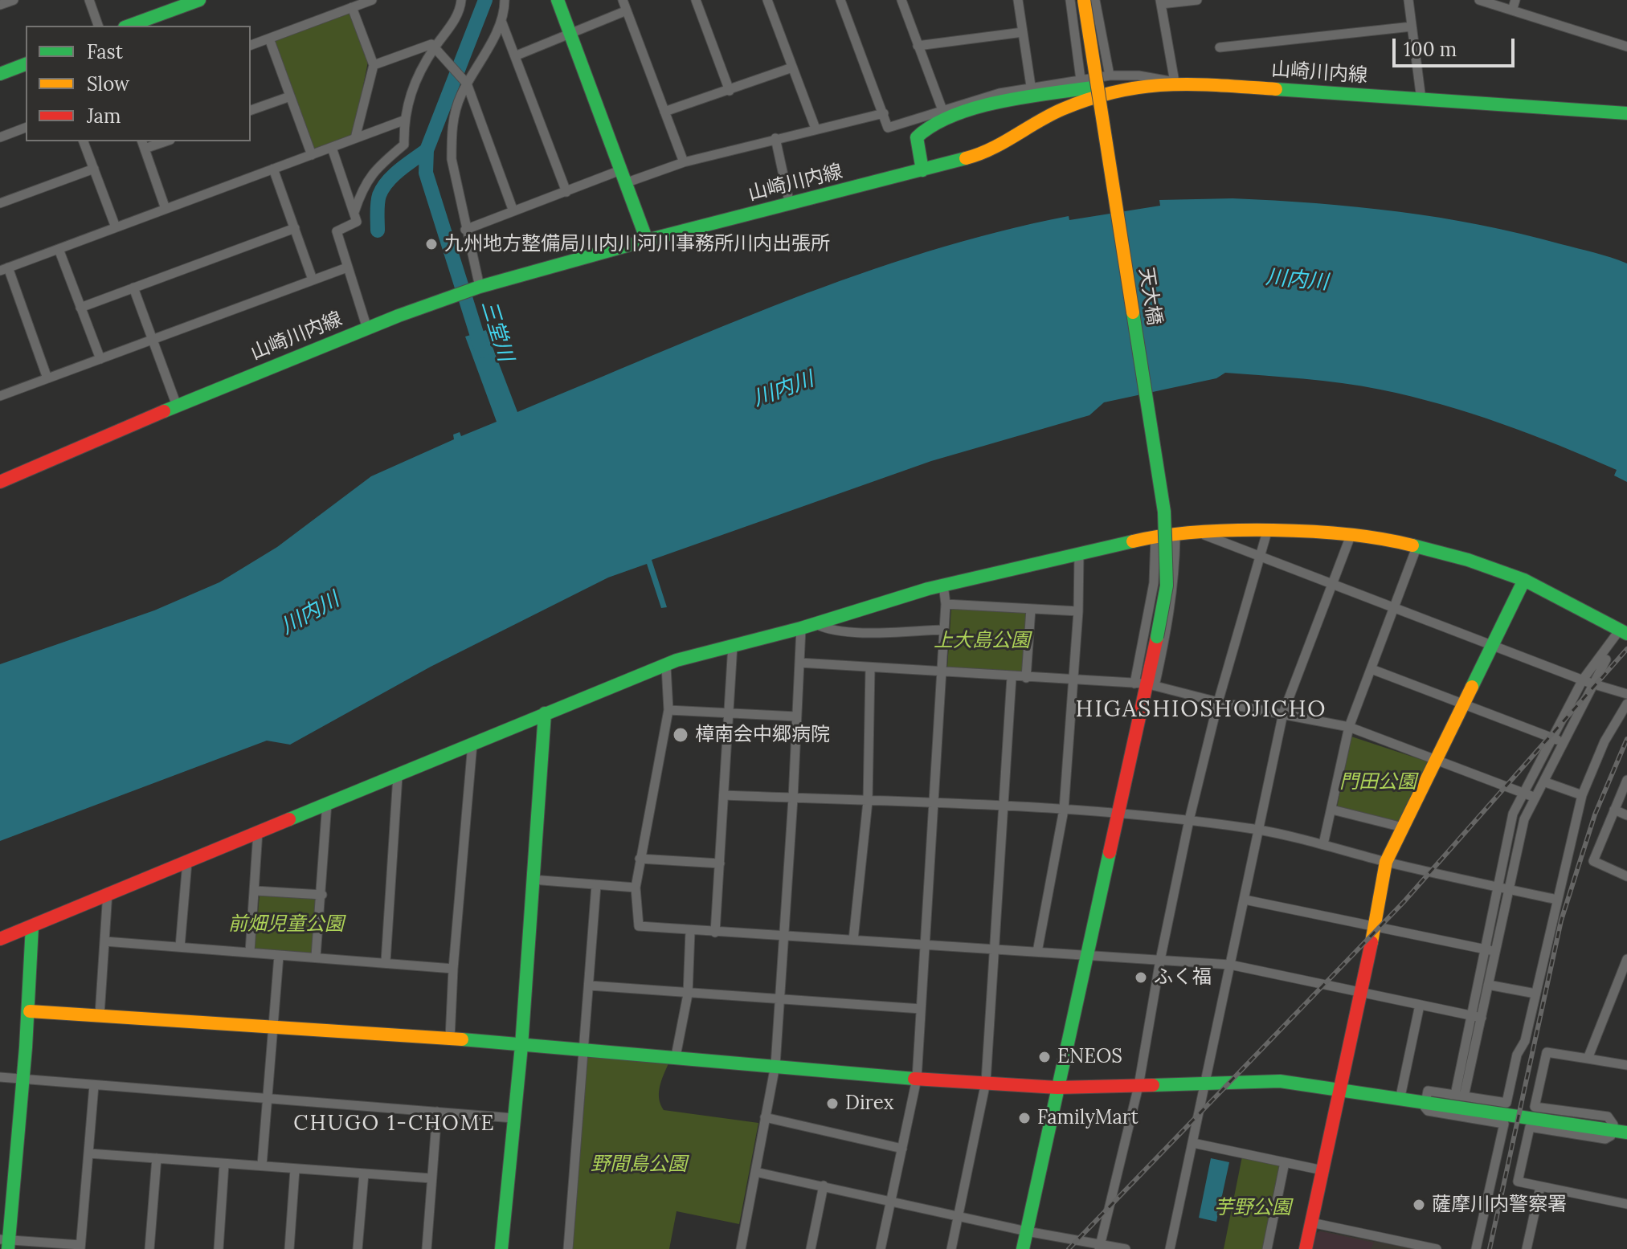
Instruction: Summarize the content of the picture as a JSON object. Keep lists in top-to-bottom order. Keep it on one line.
{"streets":{"street":["山崎川内線","天大橋"]},"districts":["HIGASHIOSHOJICHO","CHUGO 1-CHOME"],"water":["川内川","三堂川"],"parks":["上大島公園","門田公園","前畑児童公園","野間島公園","芋野公園"],"places":["九州地方整備局川内川河川事務所川内出張所","樟南会中郷病院","ふく福","ENEOS","Direx","FamilyMart","薩摩川内警察署"],"legend":["Fast","Slow","Jam"],"scale_bar":"100 m"}
